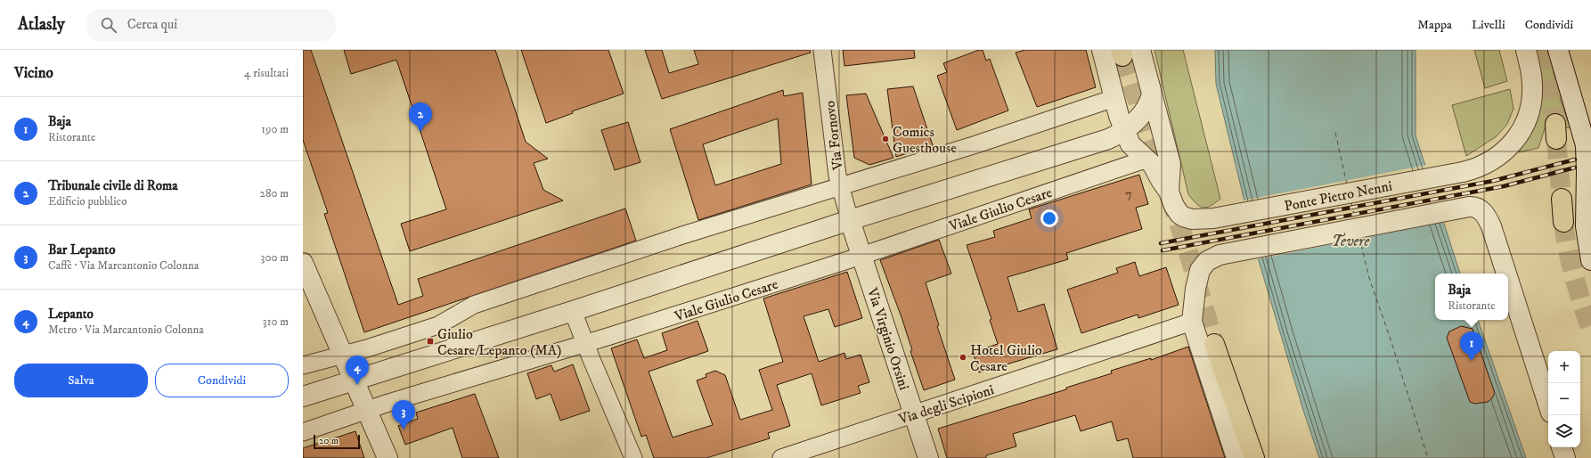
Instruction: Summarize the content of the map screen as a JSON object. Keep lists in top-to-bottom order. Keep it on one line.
{"streets":{"street":["Via Fornovo","Ponte Pietro Nenni","Viale Giulio Cesare","Via Virginio Orsini","Via degli Scipioni"]},"crossings":[["Via Fornovo","Via Virginio Orsini"],["Viale Giulio Cesare","Via Virginio Orsini"],["Via Virginio Orsini","Via degli Scipioni"]],"water":["Tevere"],"places":{"other":["Comics Guesthouse","Hotel Giulio Cesare"],"transit":["Giulio Cesare/Lepanto (MA)"]},"house_numbers":["7"],"scale_bar":"20 m","page":{"header":"Atlasly","search":"Cerca qui","nav":["Mappa","Livelli","Condividi"],"heading":["Vicino","4 risultati"],"list":[{"mark":"1","name":"Baja","note":"Ristorante","value":"190 m"},{"mark":"2","name":"Tribunale civile di Roma","note":"Edificio pubblico","value":"280 m"},{"mark":"3","name":"Bar Lepanto","note":"Caffè · Via Marcantonio Colonna","value":"300 m"},{"mark":"4","name":"Lepanto","note":"Metro · Via Marcantonio Colonna","value":"310 m"}],"pins":["2","1","4","3"],"popup":["Baja","Ristorante"],"map_buttons":["+","−"],"buttons":["Salva","Condividi"],"scale":"20 m"}}
